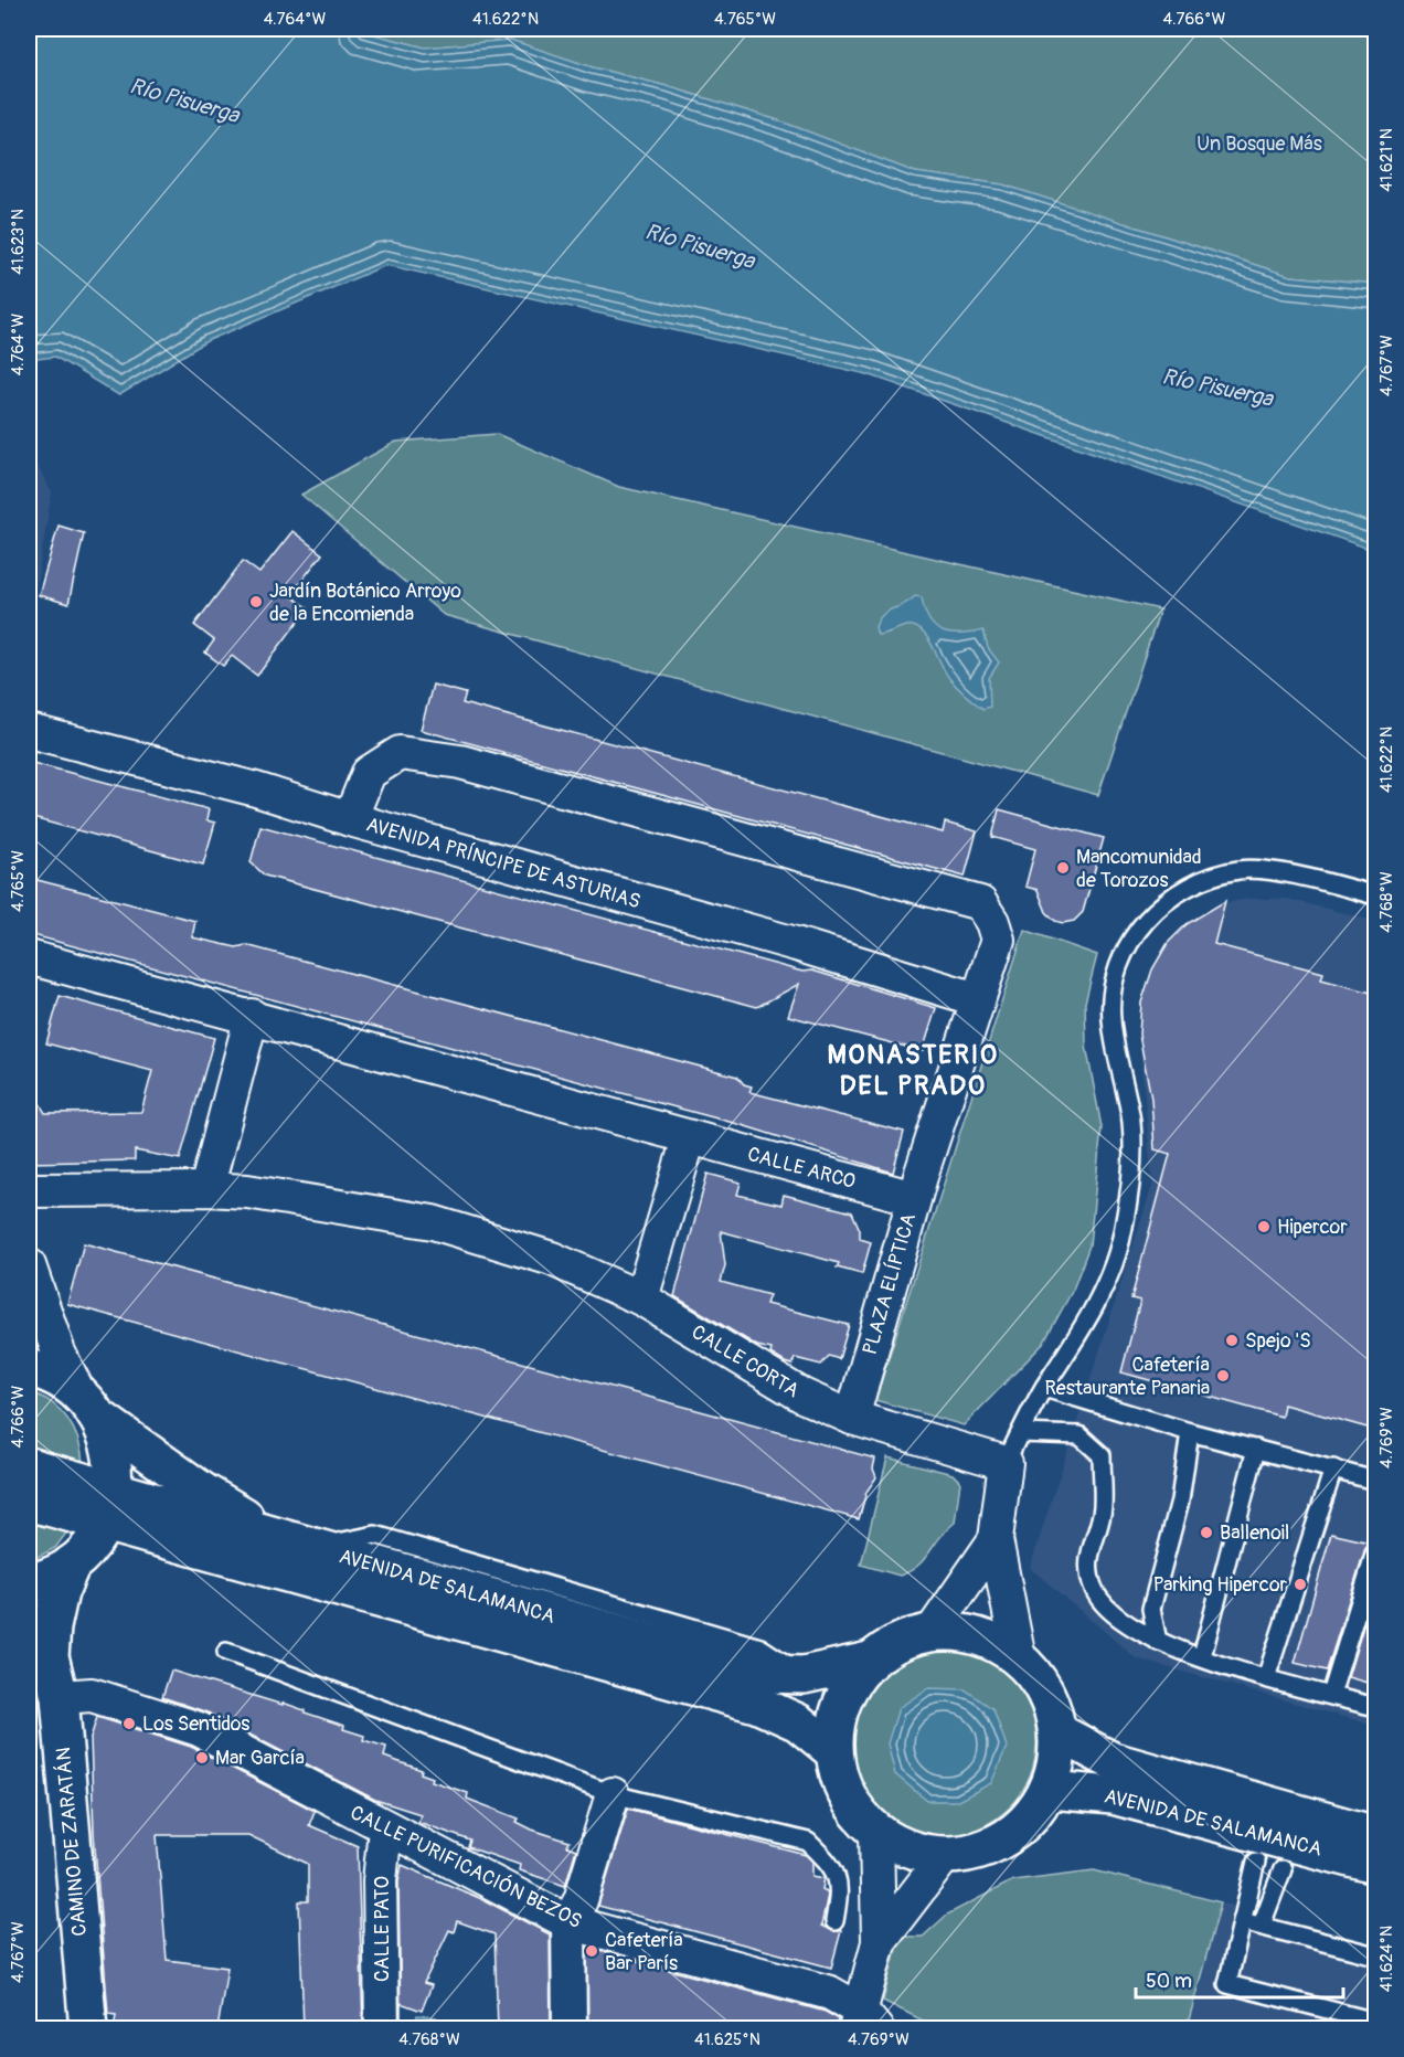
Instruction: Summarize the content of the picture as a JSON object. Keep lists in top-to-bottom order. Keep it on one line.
{"streets":{"main road":["AVENIDA DE SALAMANCA","CAMINO DE ZARATÁN"],"street":["AVENIDA PRÍNCIPE DE ASTURIAS","CALLE ARCO","PLAZA ELÍPTICA","CALLE CORTA","CALLE PURIFICACIÓN BEZOS","CALLE PATO"]},"crossings":[["AVENIDA PRÍNCIPE DE ASTURIAS","PLAZA ELÍPTICA"],["CALLE ARCO","PLAZA ELÍPTICA"],["PLAZA ELÍPTICA","CALLE CORTA"],["AVENIDA DE SALAMANCA","CAMINO DE ZARATÁN"],["CAMINO DE ZARATÁN","CALLE PURIFICACIÓN BEZOS"],["CALLE PURIFICACIÓN BEZOS","CALLE PATO"]],"districts":["MONASTERIO DEL PRADO"],"water":["Río Pisuerga"],"parks":["Un Bosque Más"],"places":["Jardín Botánico Arroyo de la Encomienda","Mancomunidad de Torozos","Hipercor","Spejo 'S","Cafetería Restaurante Panaria","Ballenoil","Parking Hipercor","Los Sentidos","Mar García","Cafetería Bar París"],"scale_bar":"50 m","coordinates":["4.764°W","41.622°N","4.765°W","4.766°W","41.621°N","41.623°N","4.767°W","4.768°W","4.769°W","41.624°N","41.625°N"]}
